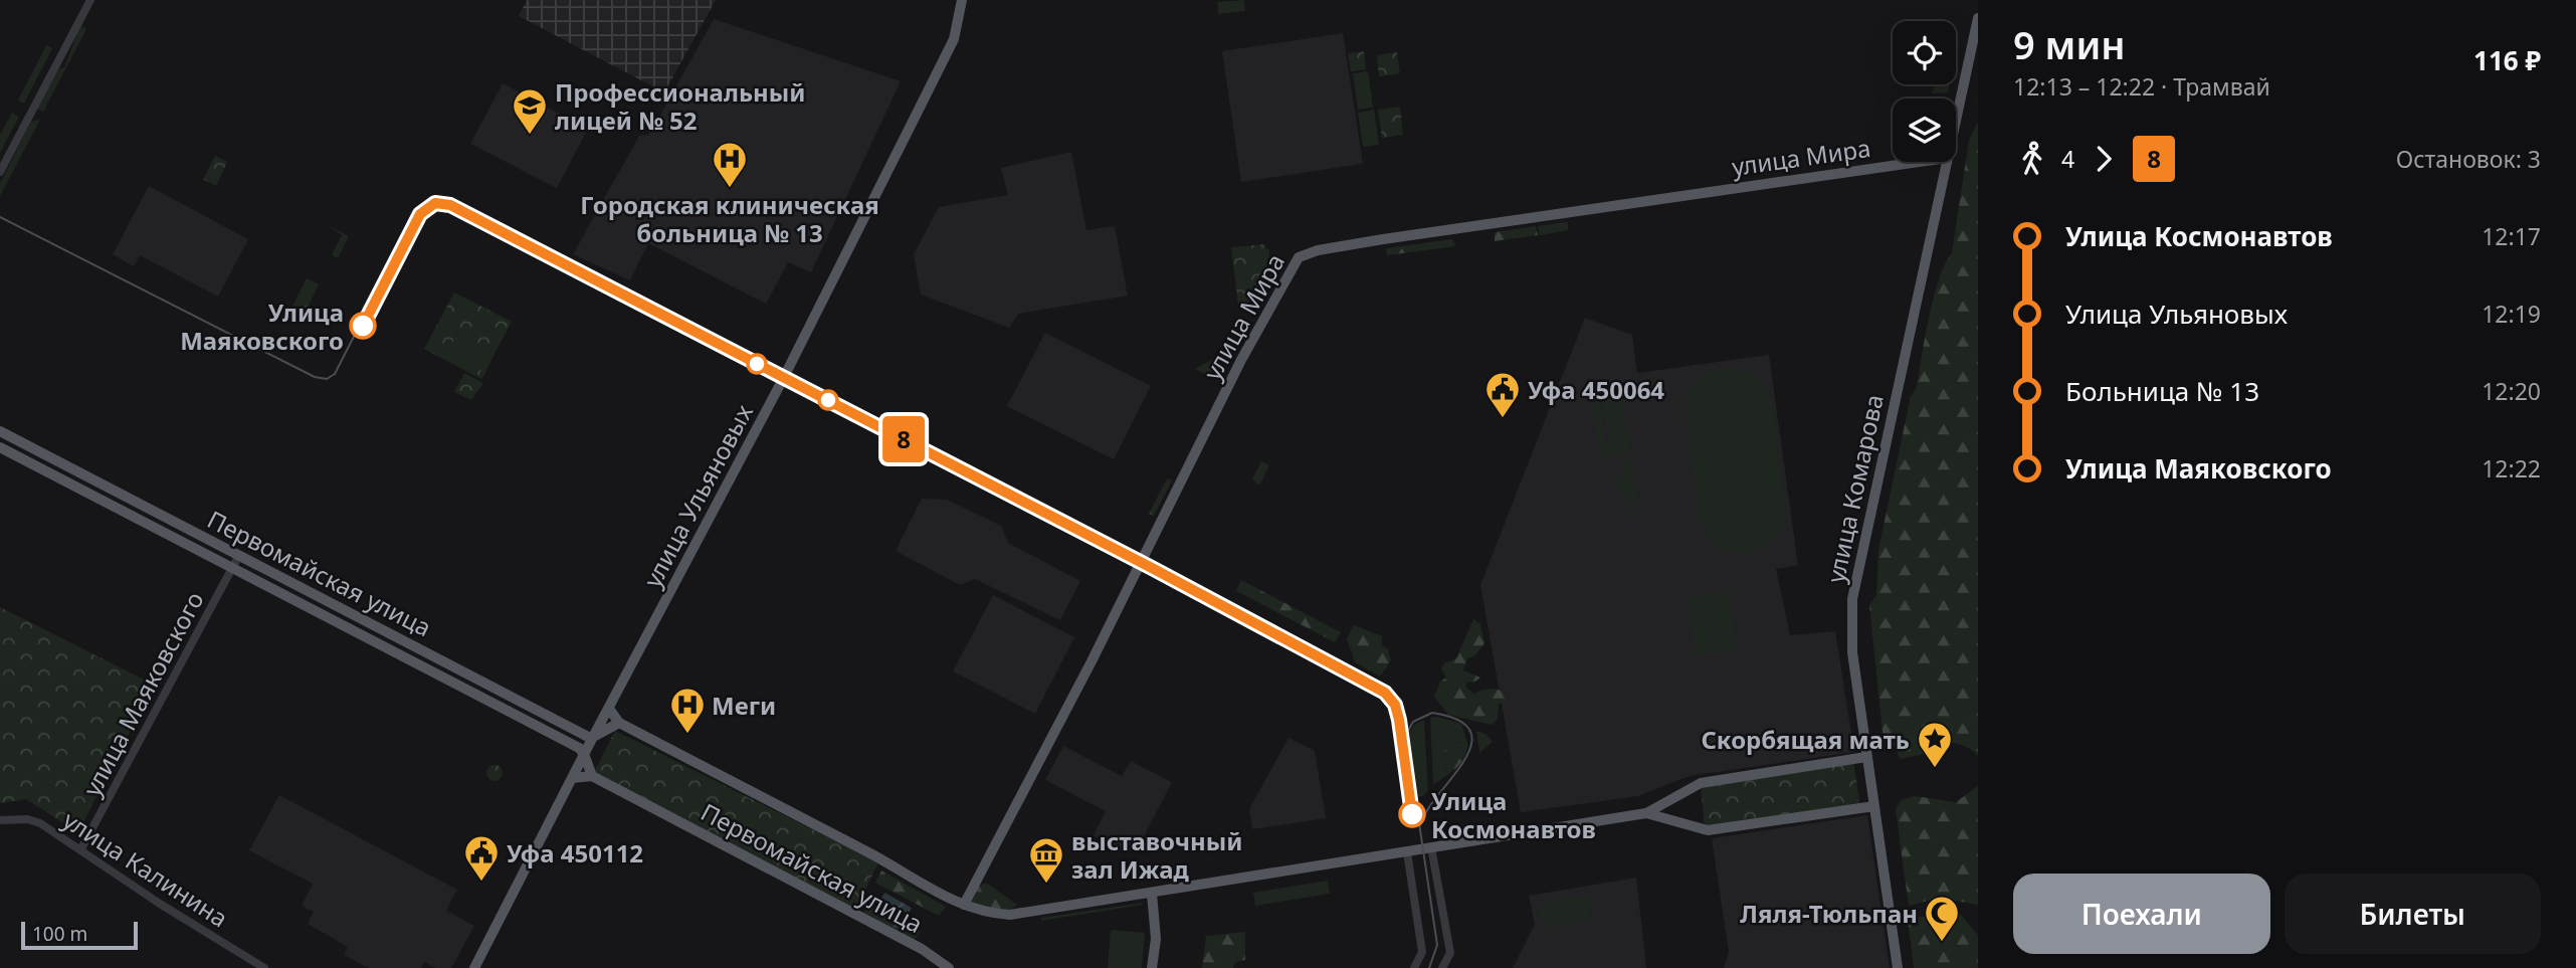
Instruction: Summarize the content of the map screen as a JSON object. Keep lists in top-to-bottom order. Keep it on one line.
{"streets":{"main road":["улица Мира","улица Комарова","улица Ульяновых","Первомайская улица"],"street":["улица Маяковского","улица Калинина"]},"crossings":[["улица Мира","Первомайская улица"],["улица Ульяновых","Первомайская улица"],["Первомайская улица","улица Маяковского"],["улица Маяковского","улица Калинина"]],"places":{"school or university":["Профессиональный лицей № 52"],"hospital":["Городская клиническая больница № 13","Меги"],"other":["Улица Маяковского","Улица Космонавтов"],"public building":["Уфа 450064","Уфа 450112"],"place":["Скорбящая мать"],"museum":["выставочный зал Ижад"],"mosque":["Ляля-Тюльпан"]},"lines":["tram line 8"],"scale_bar":"100 m","page":{"on_map":"8","heading":["9 мин","12:13 – 12:22 · Трамвай","116 ₽"],"legs":["4","8","Остановок: 3"],"list":[{"name":"Улица Космонавтов","value":"12:17"},{"name":"Улица Ульяновых","value":"12:19"},{"name":"Больница № 13","value":"12:20"},{"name":"Улица Маяковского","value":"12:22"}],"buttons":["Поехали","Билеты"],"scale":"100 m"}}
